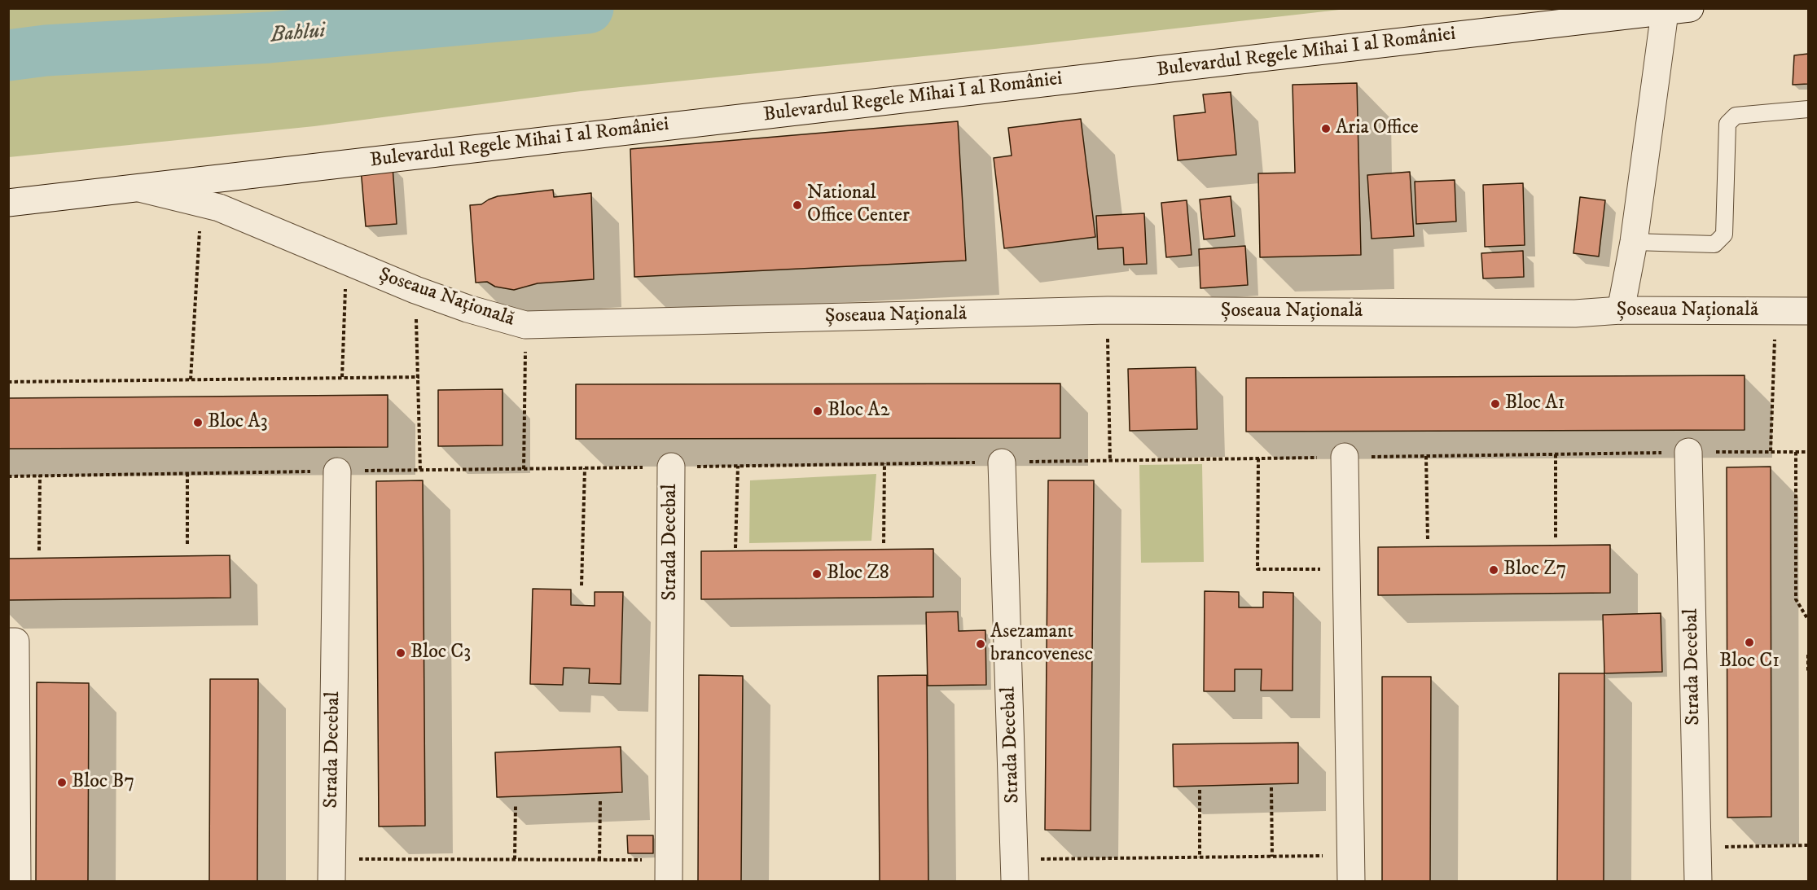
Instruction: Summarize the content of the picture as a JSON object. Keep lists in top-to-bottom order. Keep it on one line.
{"streets":{"street":["Bulevardul Regele Mihai I al României","Șoseaua Națională","Strada Decebal"]},"crossings":[["Bulevardul Regele Mihai I al României","Șoseaua Națională"]],"water":["Bahlui"],"places":["Aria Office","National Office Center","Bloc A1","Bloc A2","Bloc A3","Bloc Z7","Bloc Z8","Bloc C1","Asezamant brancovenesc","Bloc C3","Bloc B7"]}
